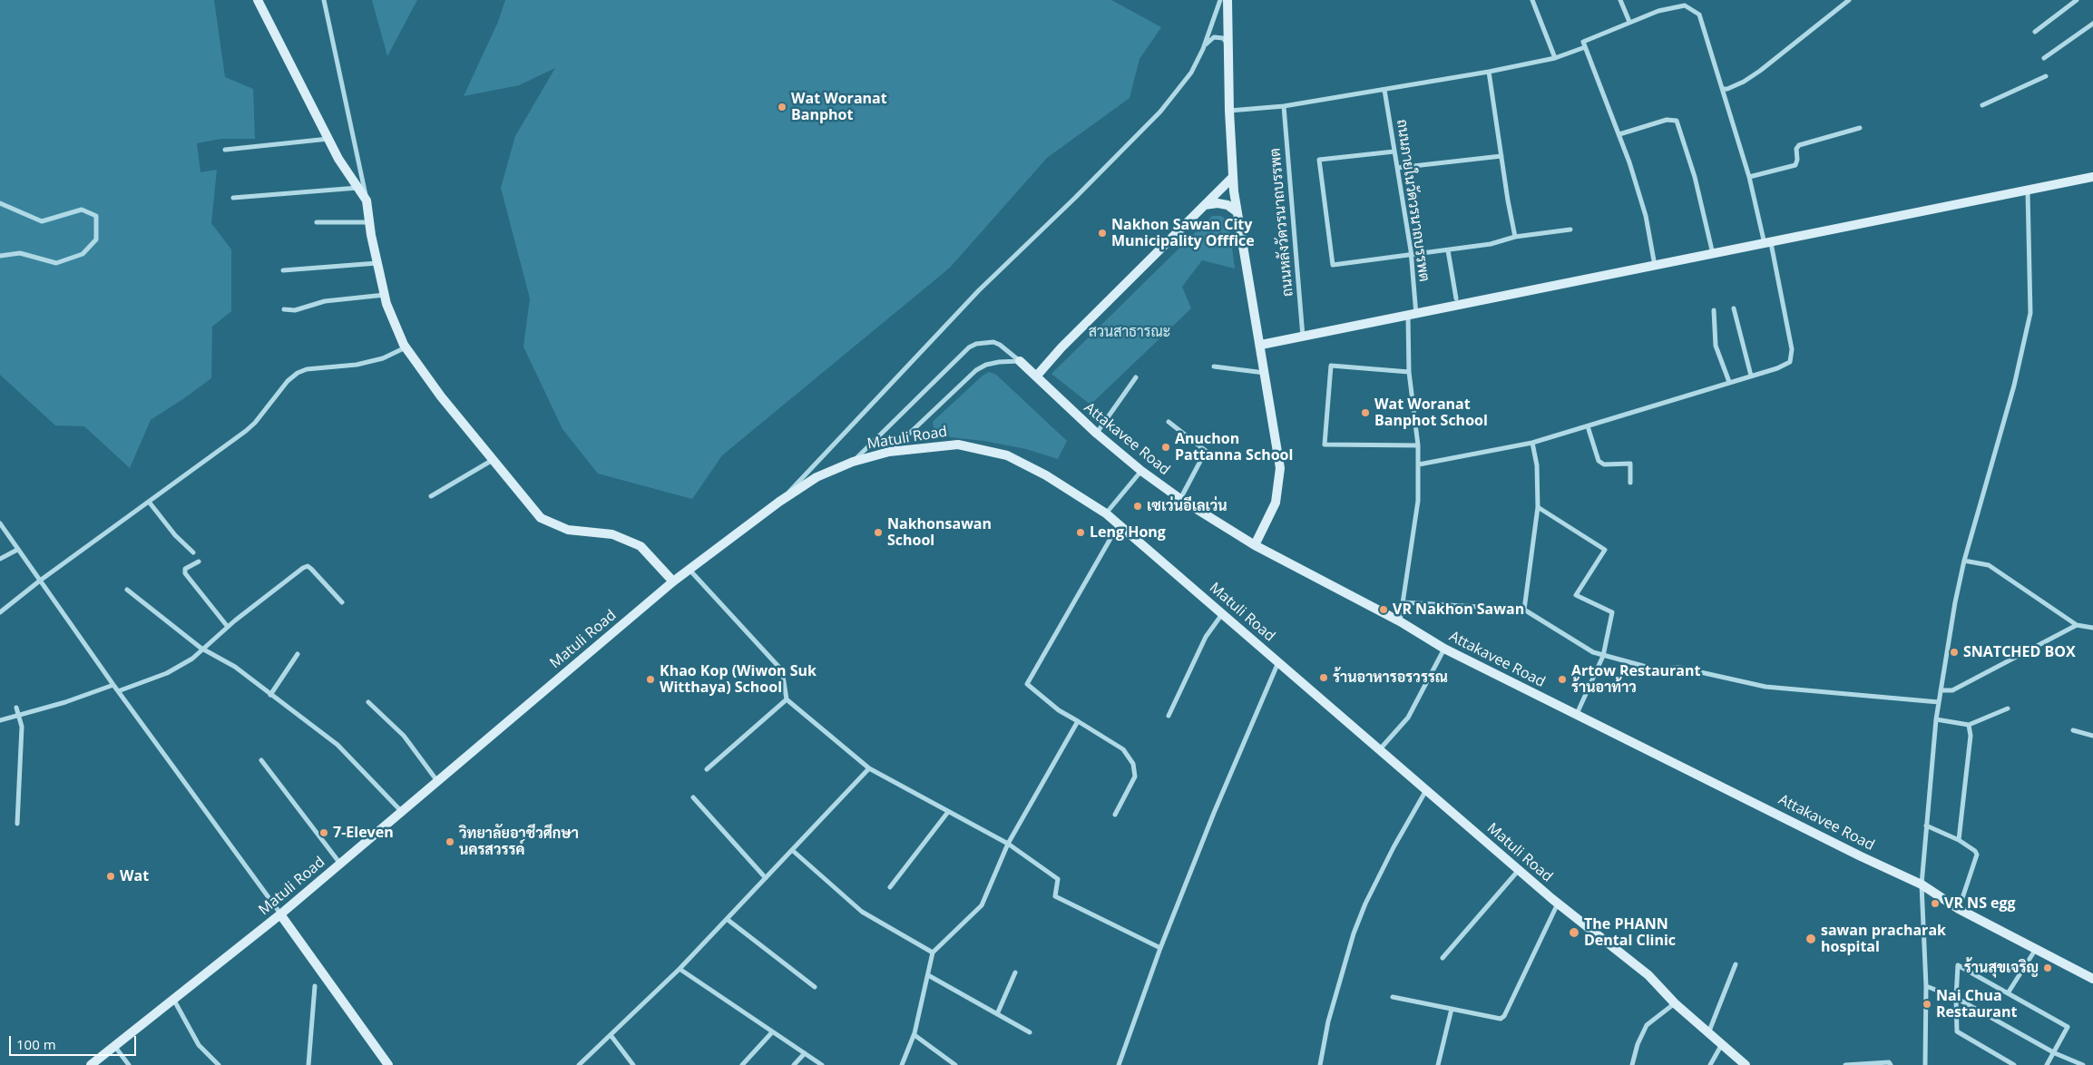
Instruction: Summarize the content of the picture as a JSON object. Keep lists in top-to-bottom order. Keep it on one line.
{"streets":{"street":["ถนนภายในวัดวรนาถบรรพต","ถนนหลังวัดวรนาถบรรพต","Matuli Road","Attakavee Road"]},"crossings":[["ถนนภายในวัดวรนาถบรรพต","Attakavee Road"]],"parks":["สวนสาธารณะ"],"places":["Wat Woranat Banphot","Nakhon Sawan City Municipality Offfice","Wat Woranat Banphot School","Anuchon Pattanna School","เซเว่นอีเลเว่น","Nakhonsawan School","Leng Hong","VR Nakhon Sawan","SNATCHED BOX","ร้านอาหารอรวรรณ","Khao Kop (Wiwon Suk Witthaya) School","Artow Restaurant ร้านอาท้าว","7-Eleven","วิทยาลัยอาชีวศึกษา นครสวรรค์","Wat","VR NS egg","The PHANN Dental Clinic","sawan pracharak hospital","ร้านสุขเจริญ","Nai Chua Restaurant"],"scale_bar":"100 m"}
